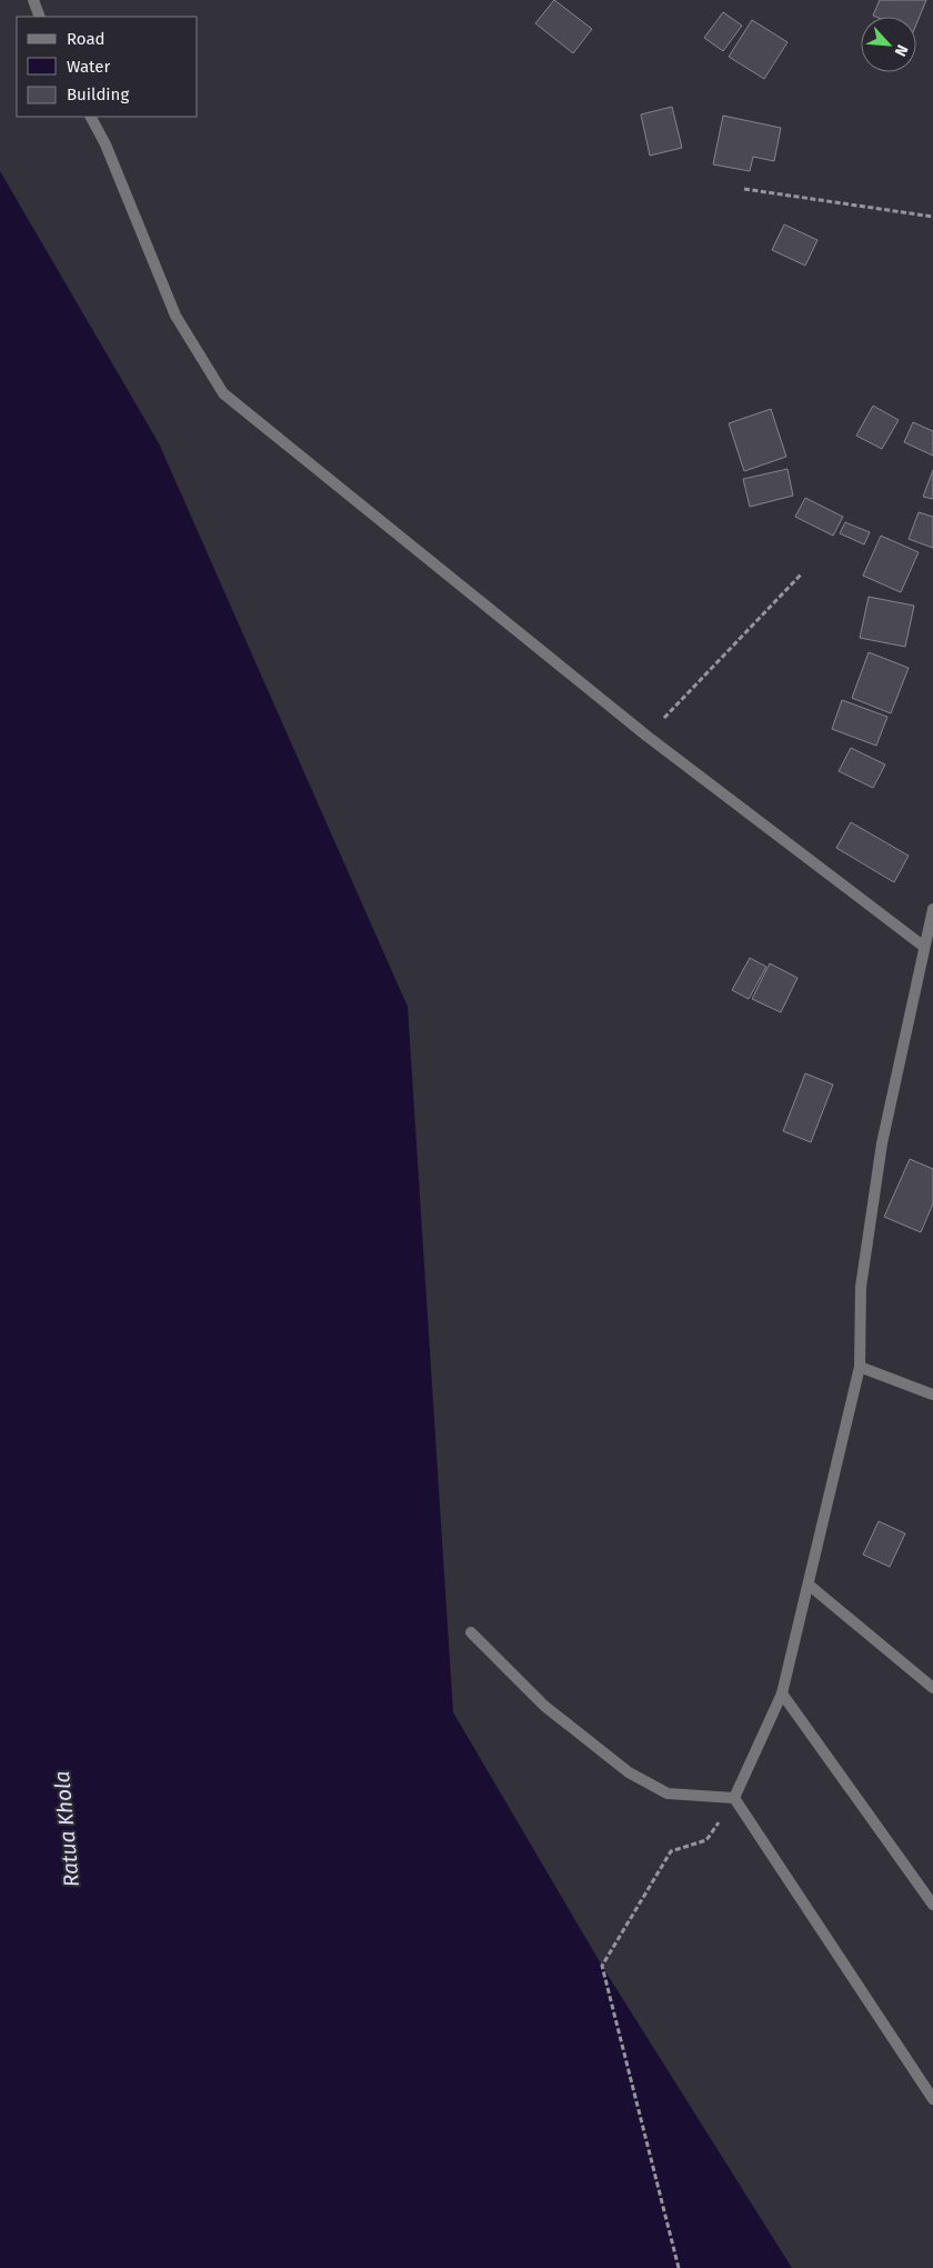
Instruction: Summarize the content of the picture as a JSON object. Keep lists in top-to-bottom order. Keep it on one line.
{"water":["Ratua Khola"],"legend":["Road","Water","Building"],"north":"bottom right"}
